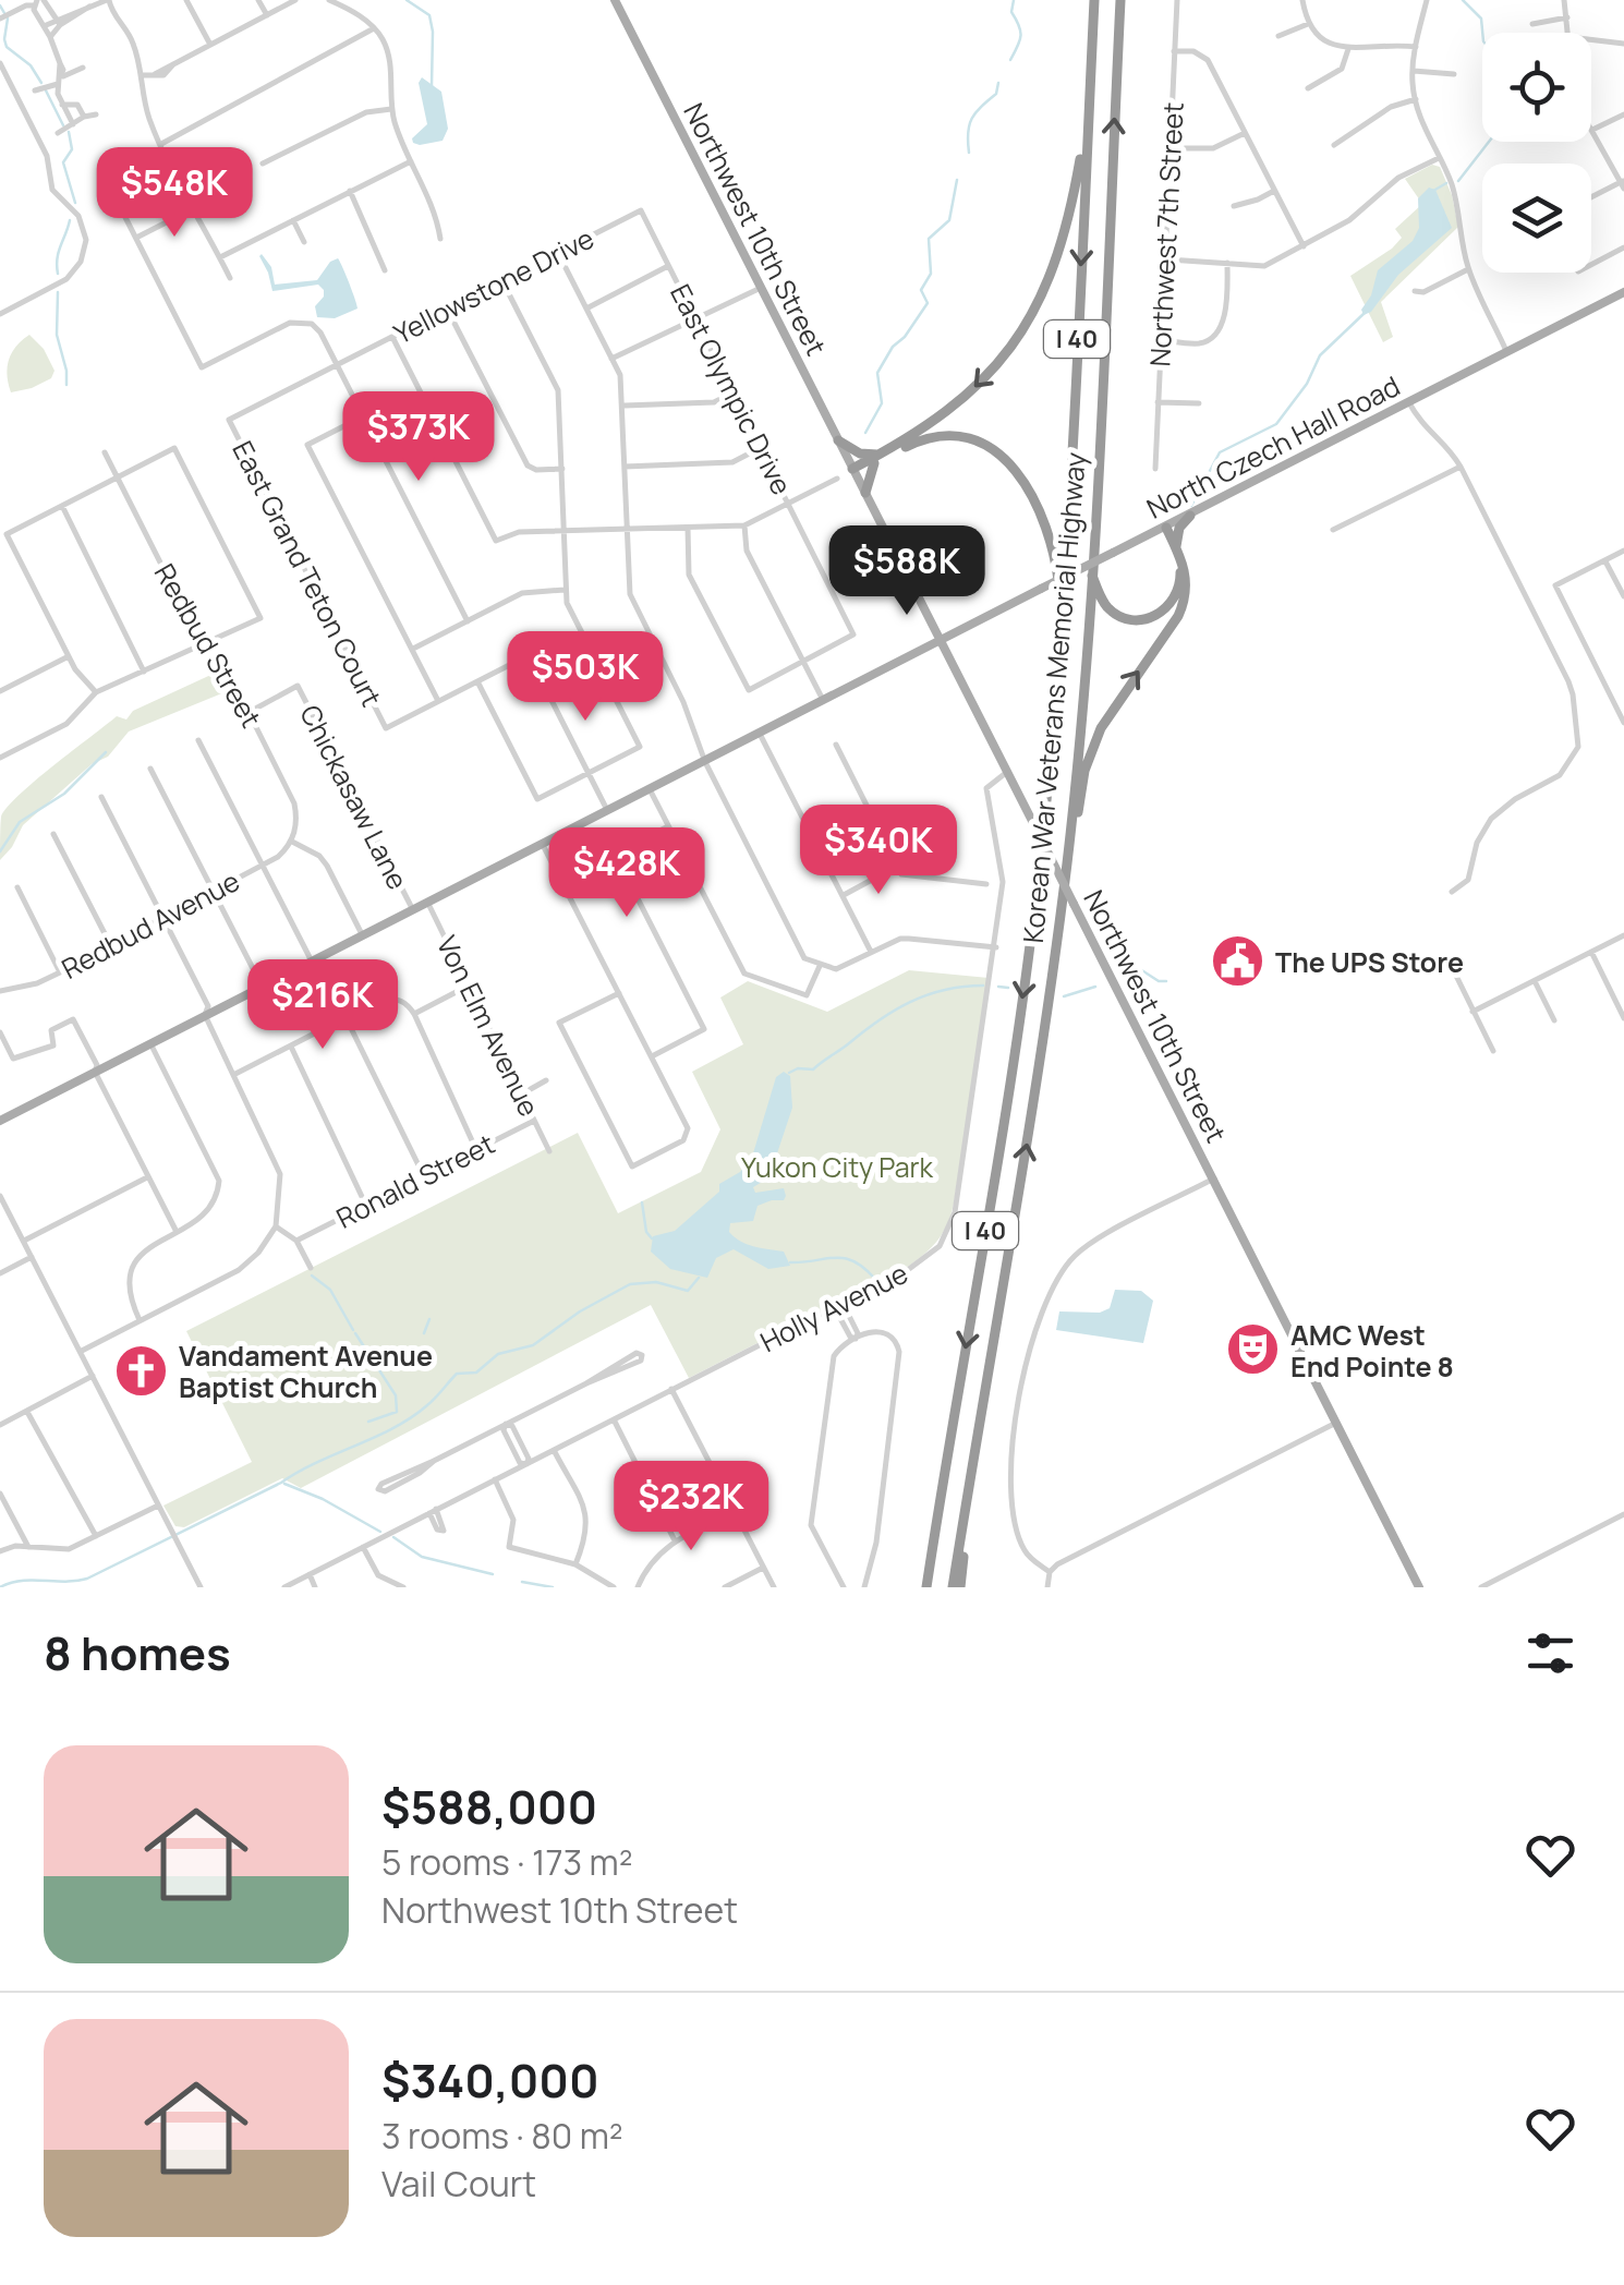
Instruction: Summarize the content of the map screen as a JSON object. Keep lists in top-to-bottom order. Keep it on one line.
{"streets":{"highway":["I 40","Korean War Veterans Memorial Highway"],"main road":["Northwest 10th Street","North Czech Hall Road"],"street":["Northwest 7th Street","Yellowstone Drive","East Olympic Drive","East Grand Teton Court","Redbud Street","Chickasaw Lane","Redbud Avenue","Von Elm Avenue","Ronald Street","Holly Avenue"]},"crossings":[["Northwest 10th Street","North Czech Hall Road"],["Northwest 10th Street","Holly Avenue"],["Yellowstone Drive","East Olympic Drive"],["Yellowstone Drive","East Grand Teton Court"],["North Czech Hall Road","Chickasaw Lane"],["North Czech Hall Road","Von Elm Avenue"],["Redbud Street","Chickasaw Lane"],["Redbud Street","Redbud Avenue"],["Von Elm Avenue","Ronald Street"]],"parks":["Yukon City Park"],"places":{"public building":["The UPS Store"],"theatre":["AMC West End Pointe 8"],"church":["Vandament Avenue Baptist Church"]},"page":{"price":["$548K","$373K","$588K","$503K","$340K","$428K","$216K","$232K"],"heading":"8 homes","list":[{"name":"$588,000","note":"5 rooms · 173 m² · Northwest 10th Street"},{"name":"$340,000","note":"3 rooms · 80 m² · Vail Court"}]}}
